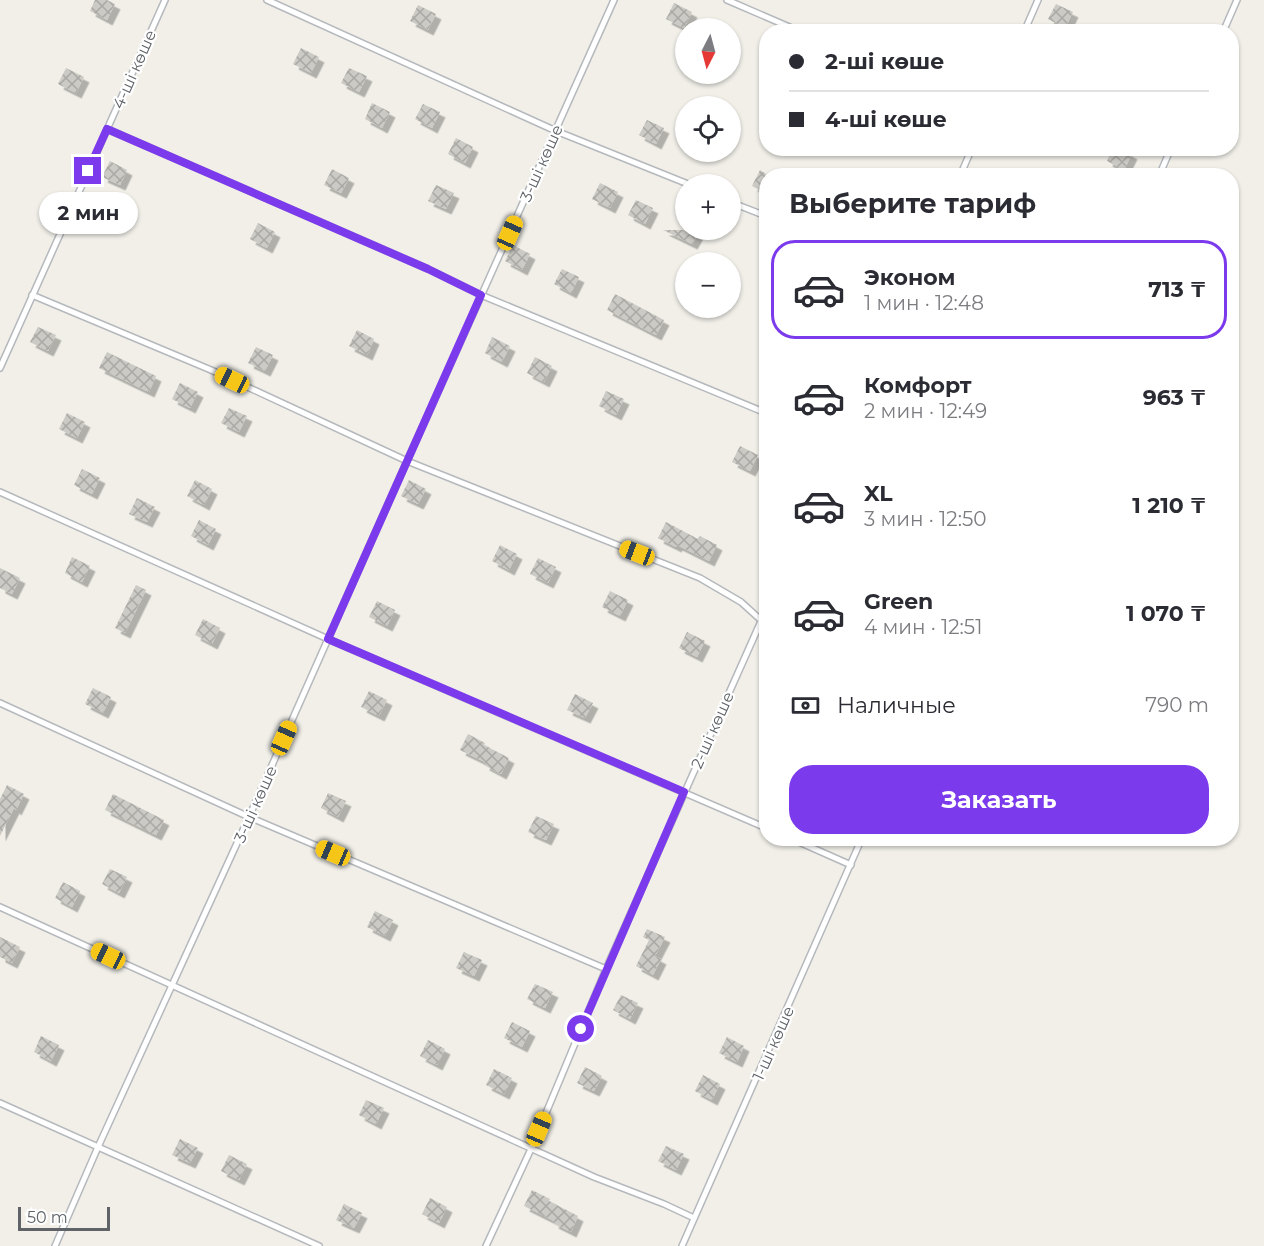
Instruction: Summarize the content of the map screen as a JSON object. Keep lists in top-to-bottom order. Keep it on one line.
{"streets":{"lane":["4-ші көше","3-ші көше","2-ші көше","1-ші көше"]},"scale_bar":"50 m","north":"bottom","page":{"map_buttons":["+","−"],"banner":["2-ші көше","4-ші көше"],"heading":"Выберите тариф","bubble":"2 мин","list":[{"name":"Эконом","note":"1 мин · 12:48","value":"713 ₸"},{"name":"Комфорт","note":"2 мин · 12:49","value":"963 ₸"},{"name":"XL","note":"3 мин · 12:50","value":"1 210 ₸"},{"name":"Green","note":"4 мин · 12:51","value":"1 070 ₸"}],"pay":["Наличные","790 m"],"buttons":"Заказать","scale":"50 m"}}
